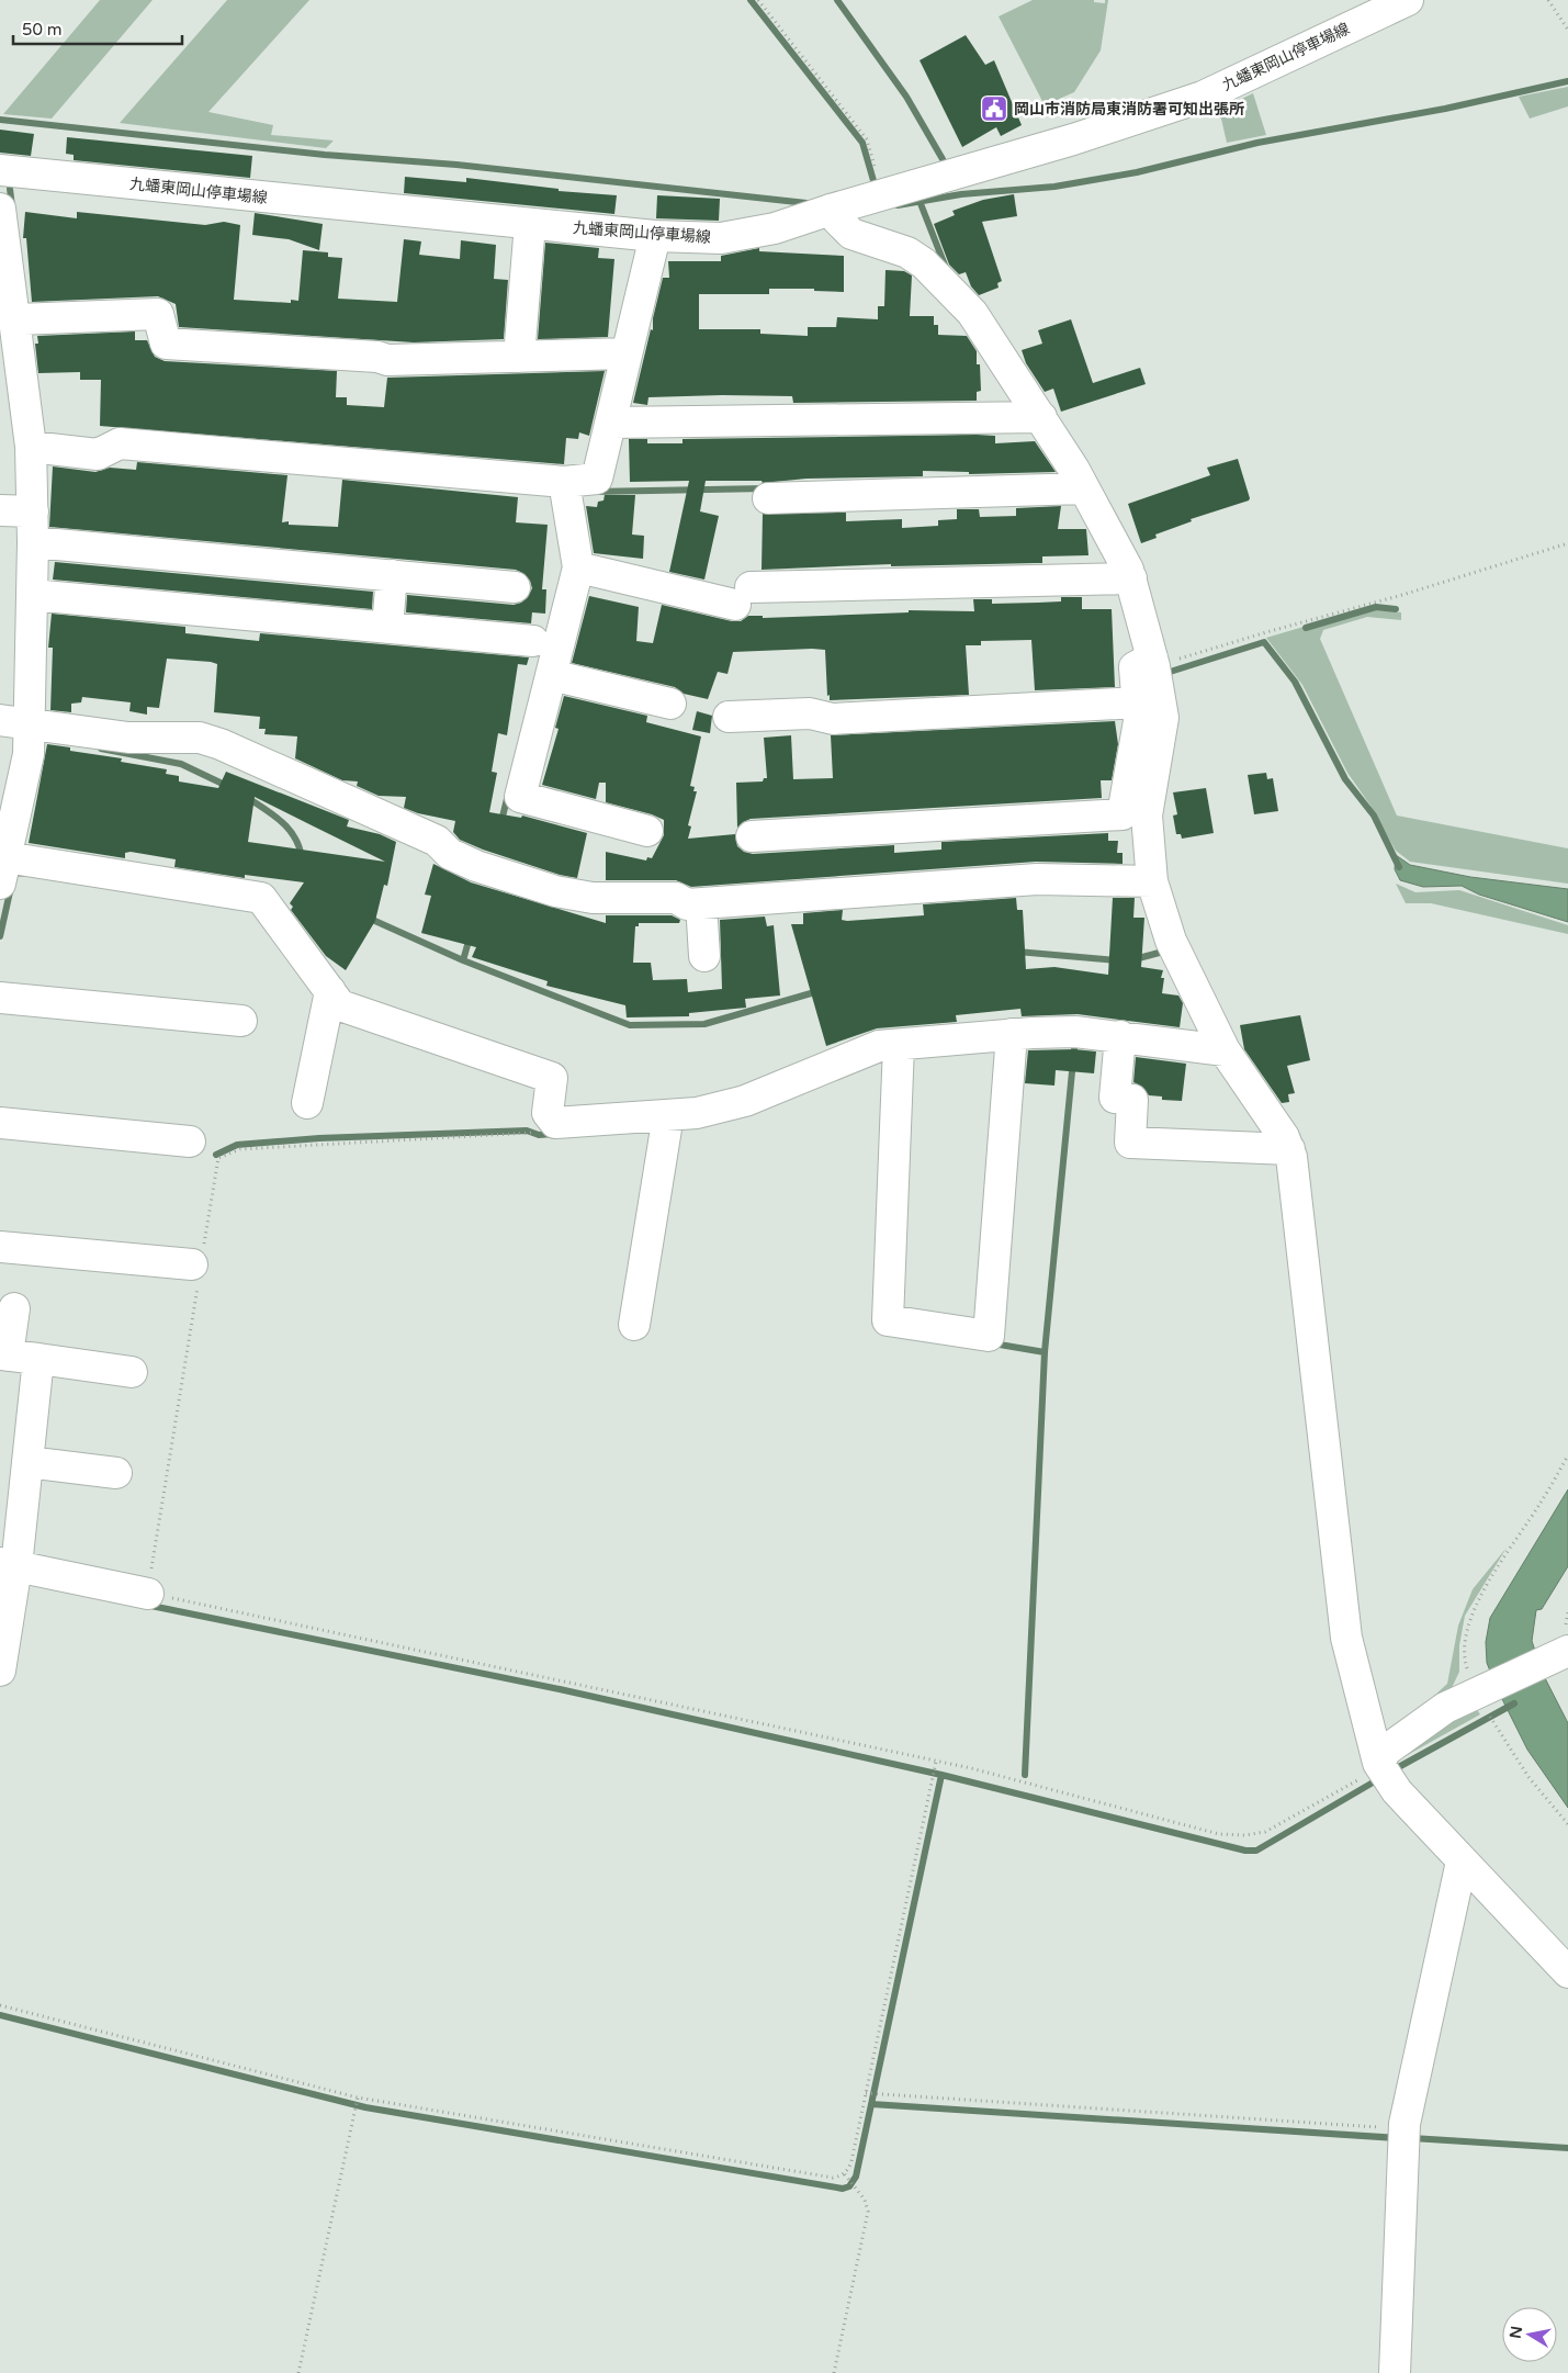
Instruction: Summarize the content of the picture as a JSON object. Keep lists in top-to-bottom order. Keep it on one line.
{"streets":{"street":["九蟠東岡山停車場線"]},"places":{"public building":["岡山市消防局東消防署可知出張所"]},"scale_bar":"50 m","north":"left"}
